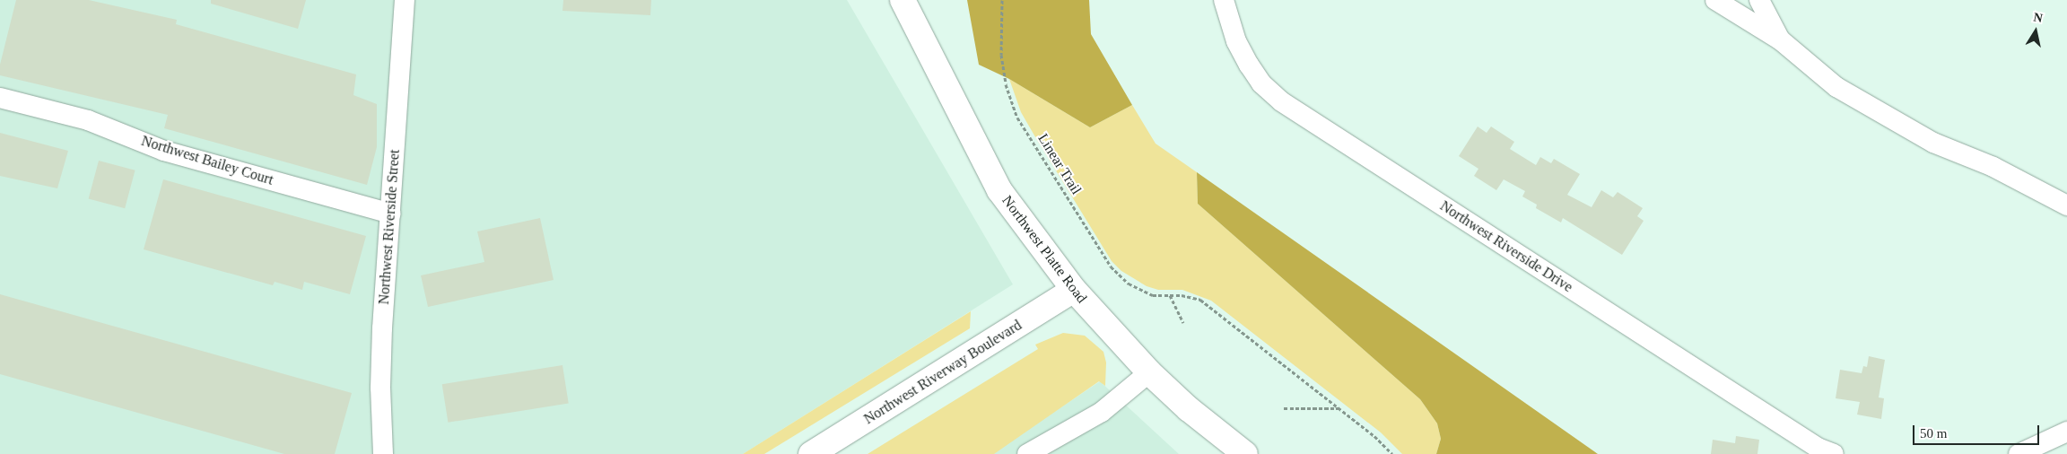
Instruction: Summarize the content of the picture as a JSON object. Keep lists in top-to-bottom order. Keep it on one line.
{"streets":{"main road":["Northwest Platte Road","Northwest Riverway Boulevard"],"street":["Northwest Bailey Court","Northwest Riverside Street","Northwest Riverside Drive"],"path":["Linear Trail"]},"crossings":[["Northwest Bailey Court","Northwest Riverside Street"],["Northwest Platte Road","Northwest Riverway Boulevard"]],"scale_bar":"50 m","north":"top"}
